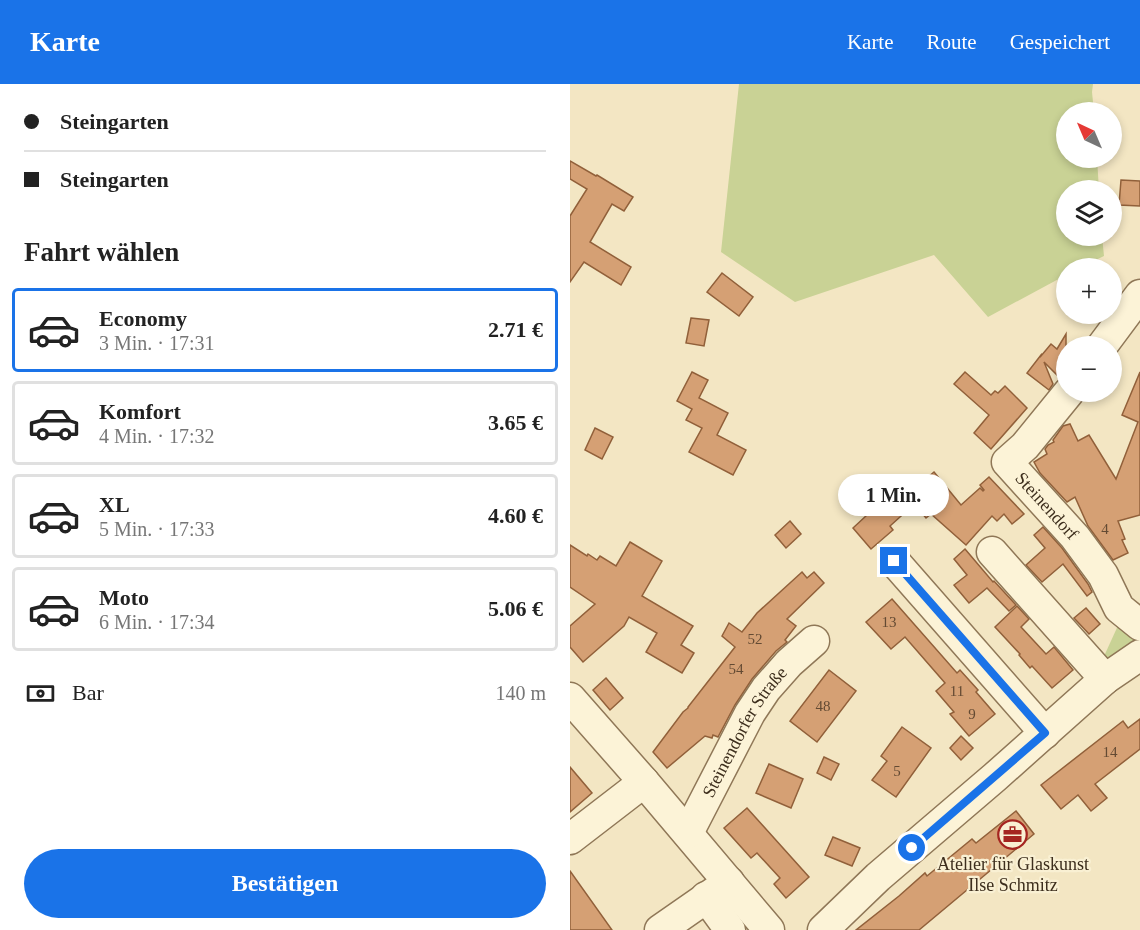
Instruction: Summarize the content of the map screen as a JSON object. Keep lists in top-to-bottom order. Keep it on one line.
{"streets":{"street":["Steinendorf","Steinendorfer Straße"]},"places":{"office":["Atelier für Glaskunst Ilse Schmitz"]},"house_numbers":["4","13","52","54","11","48","9","14","5"],"north":"top left","page":{"header":"Karte","nav":["Karte","Route","Gespeichert"],"banner":["Steingarten","Steingarten"],"map_buttons":["+","−"],"heading":"Fahrt wählen","list":[{"name":"Economy","note":"3 Min. · 17:31","value":"2.71 €"},{"name":"Komfort","note":"4 Min. · 17:32","value":"3.65 €"},{"name":"XL","note":"5 Min. · 17:33","value":"4.60 €"},{"name":"Moto","note":"6 Min. · 17:34","value":"5.06 €"}],"bubble":"1 Min.","pay":["Bar","140 m"],"buttons":"Bestätigen"}}
